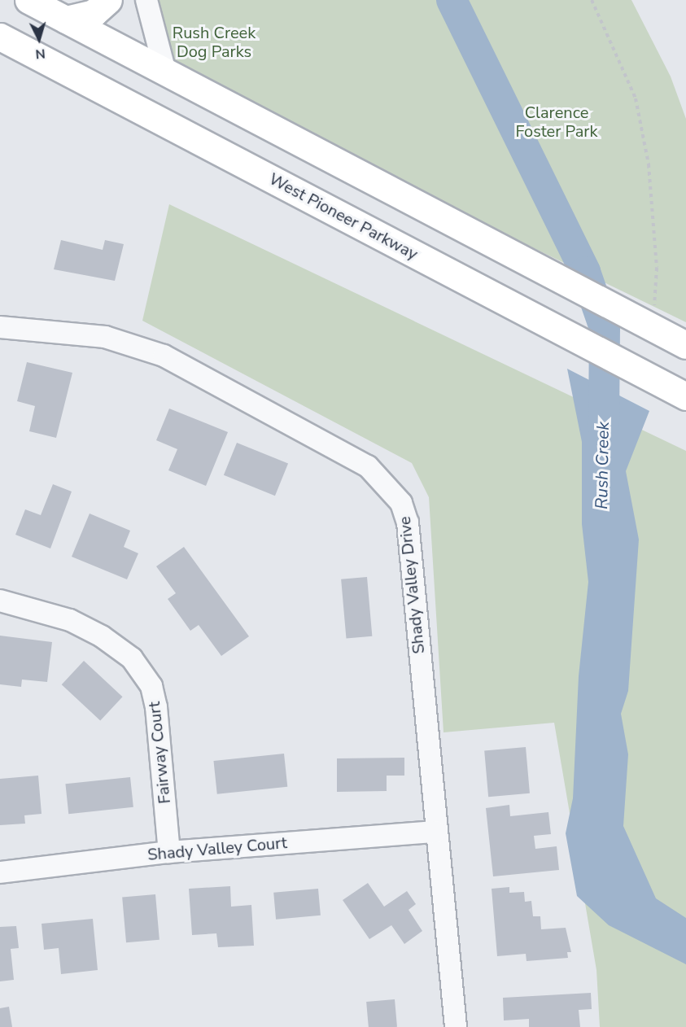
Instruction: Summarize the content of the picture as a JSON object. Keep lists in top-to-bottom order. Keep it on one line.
{"streets":{"main road":["West Pioneer Parkway"],"street":["Shady Valley Drive","Fairway Court","Shady Valley Court"]},"crossings":[["Shady Valley Drive","Shady Valley Court"],["Fairway Court","Shady Valley Court"]],"water":["Rush Creek"],"parks":["Rush Creek Dog Parks","Clarence Foster Park"],"north":"bottom"}
